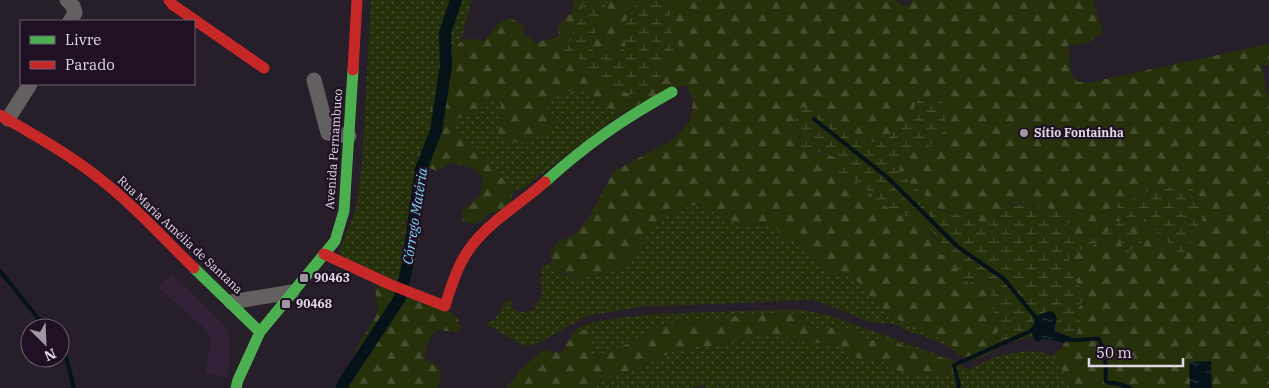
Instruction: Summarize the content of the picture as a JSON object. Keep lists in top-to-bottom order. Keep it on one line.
{"streets":{"street":["Avenida Pernambuco","Rua Maria Amélia de Santana"]},"crossings":[["Avenida Pernambuco","Rua Maria Amélia de Santana"]],"water":["Córrego Matéria"],"places":{"other":["Sítio Fontainha"],"transit":["90463","90468"]},"legend":["Livre","Parado"],"scale_bar":"50 m","north":"bottom right"}
